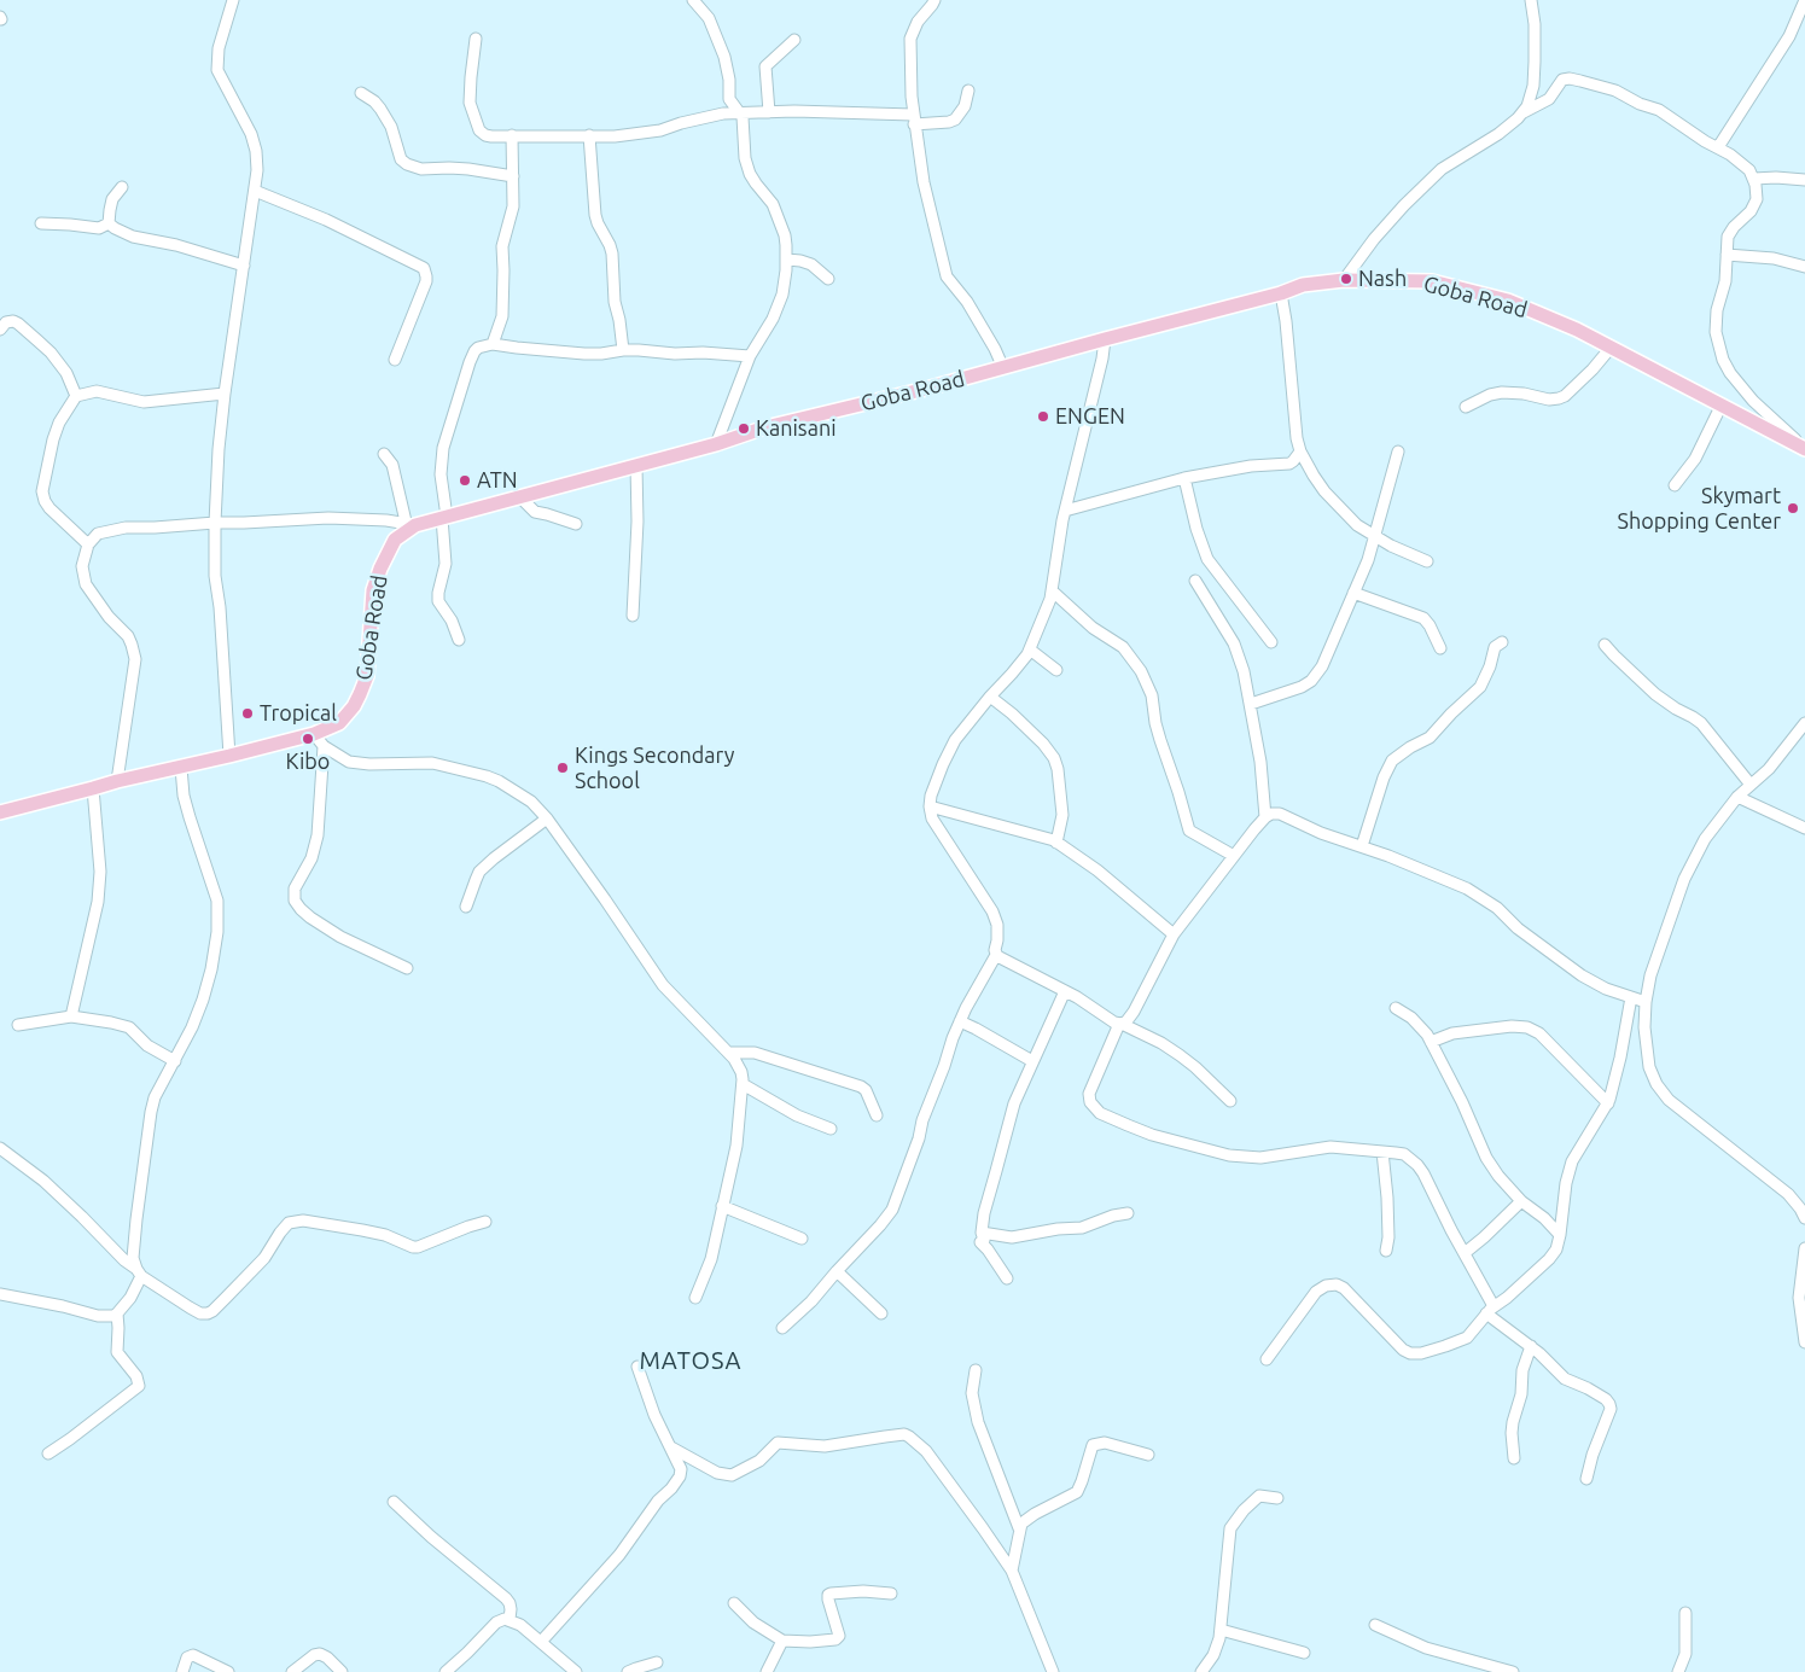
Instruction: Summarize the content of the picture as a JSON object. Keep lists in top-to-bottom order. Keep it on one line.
{"streets":{"main road":["Goba Road"]},"districts":["MATOSA"],"places":["Nash","ENGEN","Kanisani","ATN","Skymart Shopping Center","Tropical","Kibo","Kings Secondary School"]}
